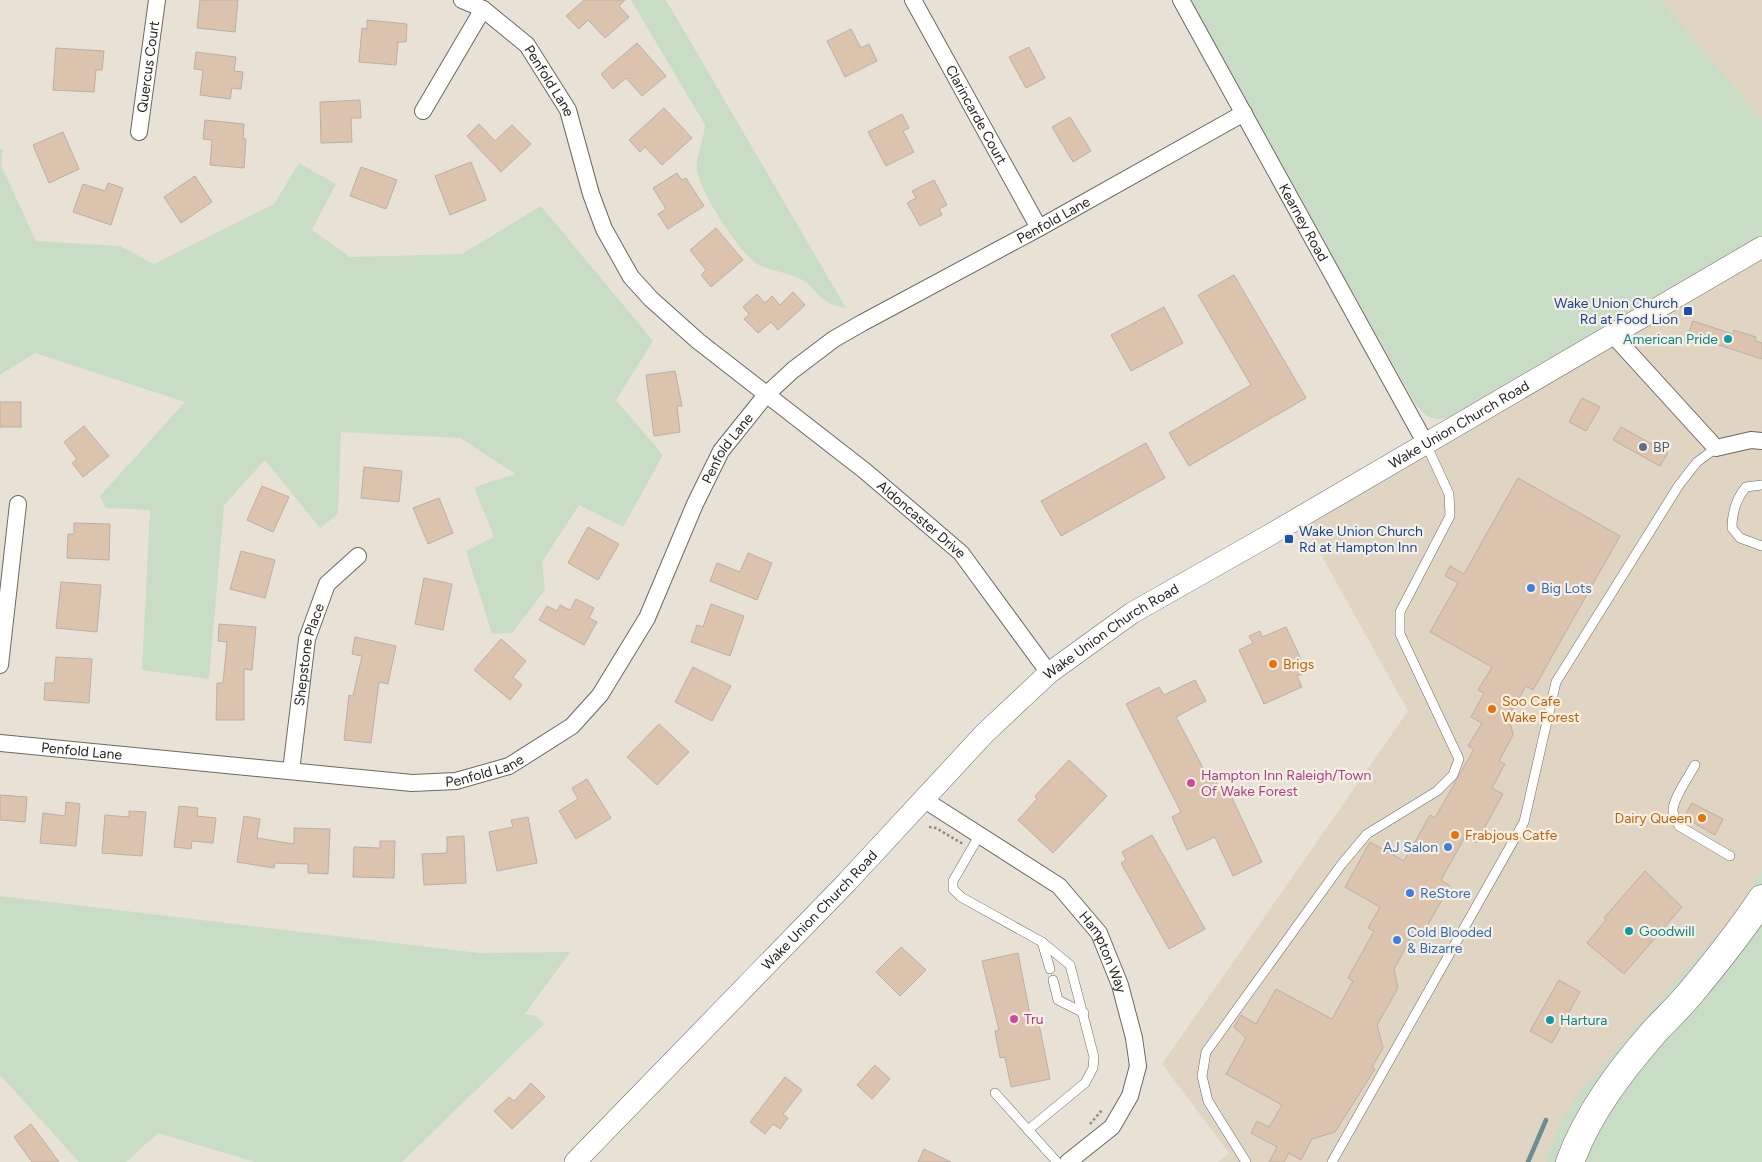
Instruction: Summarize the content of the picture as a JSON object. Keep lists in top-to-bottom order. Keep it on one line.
{"streets":{"street":["Quercus Court","Penfold Lane","Clarincarde Court","Kearney Road","Wake Union Church Road","Aldoncaster Drive","Shepstone Place","Hampton Way"]},"crossings":[["Penfold Lane","Clarincarde Court"],["Penfold Lane","Kearney Road"],["Penfold Lane","Aldoncaster Drive"],["Penfold Lane","Shepstone Place"],["Kearney Road","Wake Union Church Road"],["Wake Union Church Road","Aldoncaster Drive"],["Wake Union Church Road","Hampton Way"]],"places":{"transit":["Wake Union Church Rd at Food Lion","Wake Union Church Rd at Hampton Inn"],"other":["American Pride","BP","Big Lots","Brigs","Soo Cafe Wake Forest","Hampton Inn Raleigh/Town Of Wake Forest","Dairy Queen","Frabjous Catfe","AJ Salon","ReStore","Goodwill","Cold Blooded & Bizarre","Tru","Hartura"]}}
